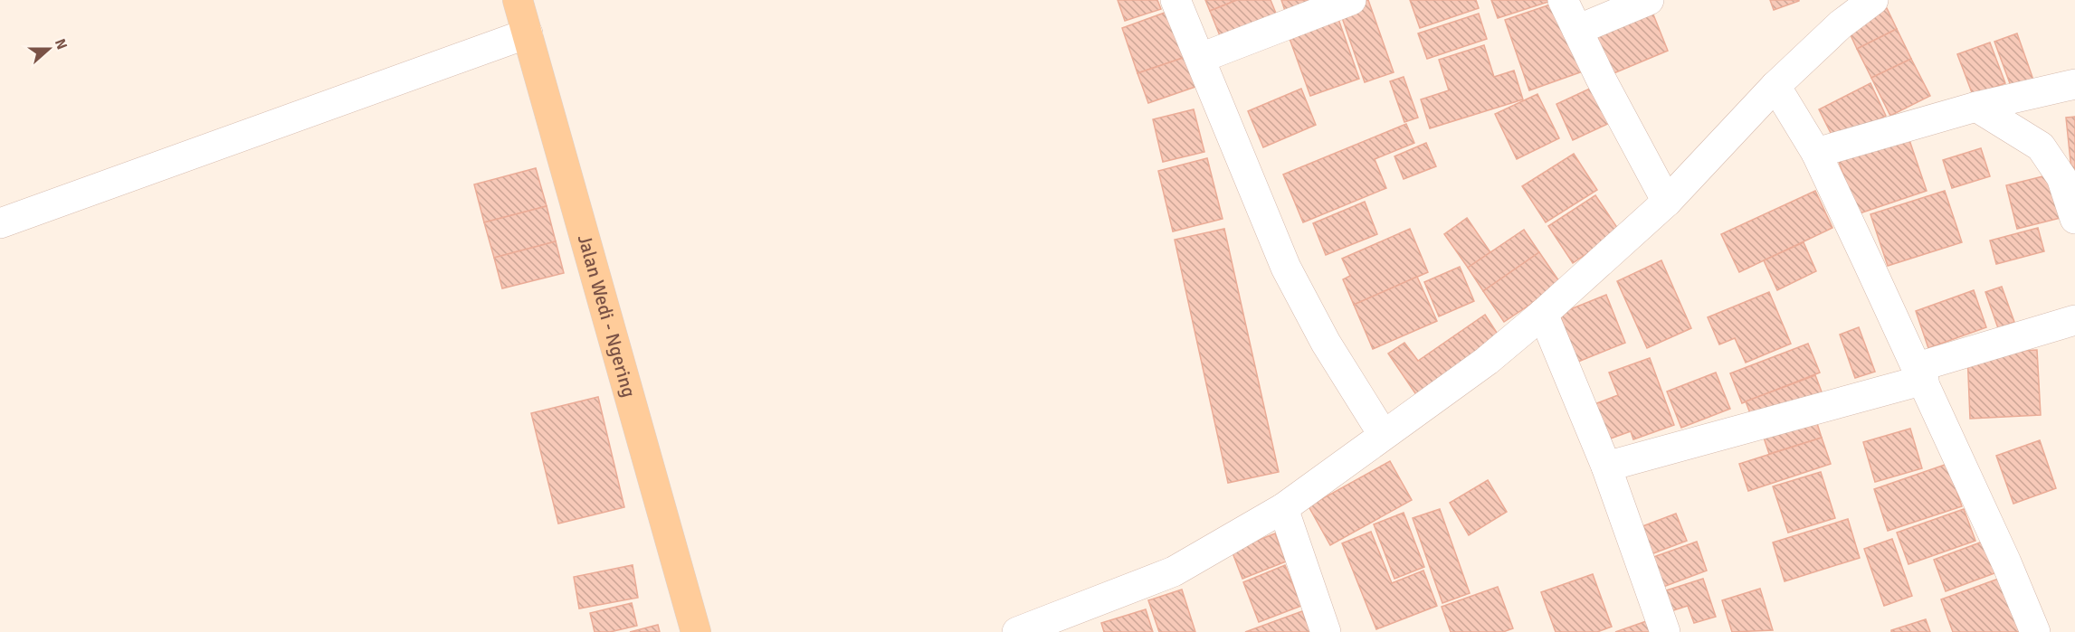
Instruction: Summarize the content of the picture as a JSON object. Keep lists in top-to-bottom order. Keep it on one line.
{"streets":{"main road":["Jalan Wedi - Ngering"]},"north":"right"}
